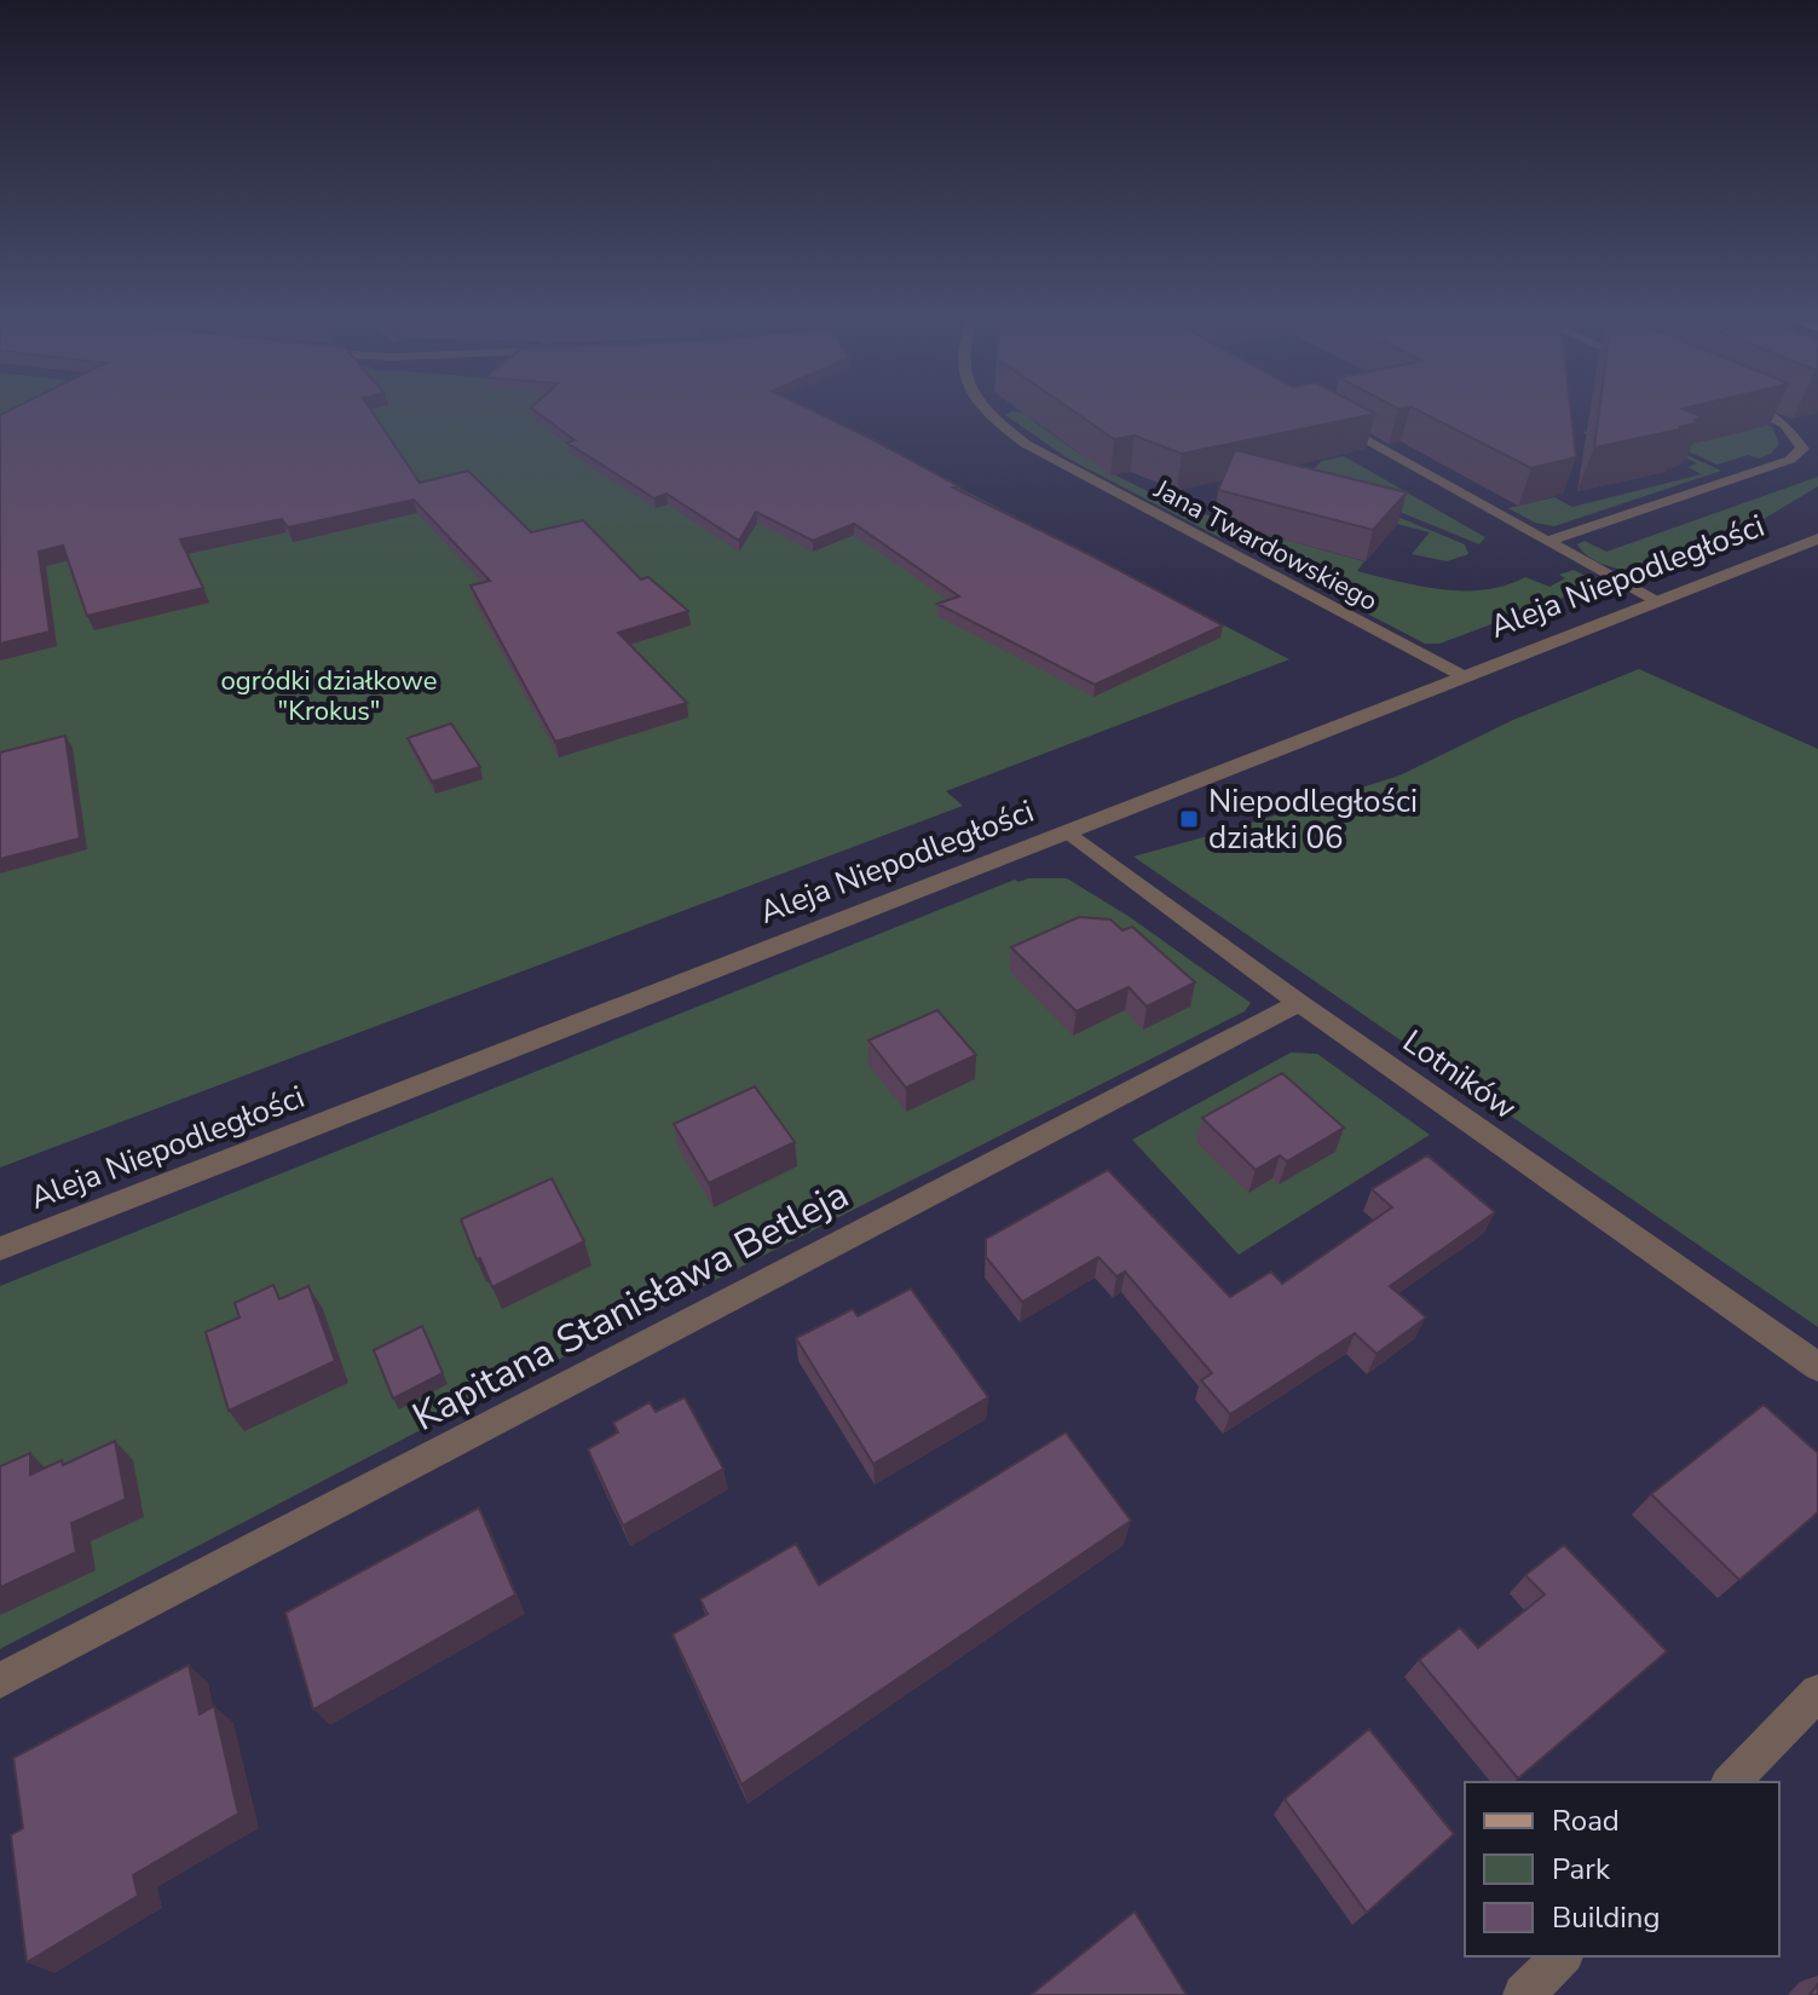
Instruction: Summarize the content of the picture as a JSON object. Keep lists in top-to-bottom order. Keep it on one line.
{"streets":{"street":["Jana Twardowskiego","Aleja Niepodległości","Lotników","Kapitana Stanisława Betleja"]},"crossings":[["Jana Twardowskiego","Aleja Niepodległości"],["Aleja Niepodległości","Lotników"],["Lotników","Kapitana Stanisława Betleja"]],"parks":["ogródki działkowe \"Krokus\""],"places":{"transit":["Niepodległości działki 06"]},"legend":["Road","Park","Building"]}
